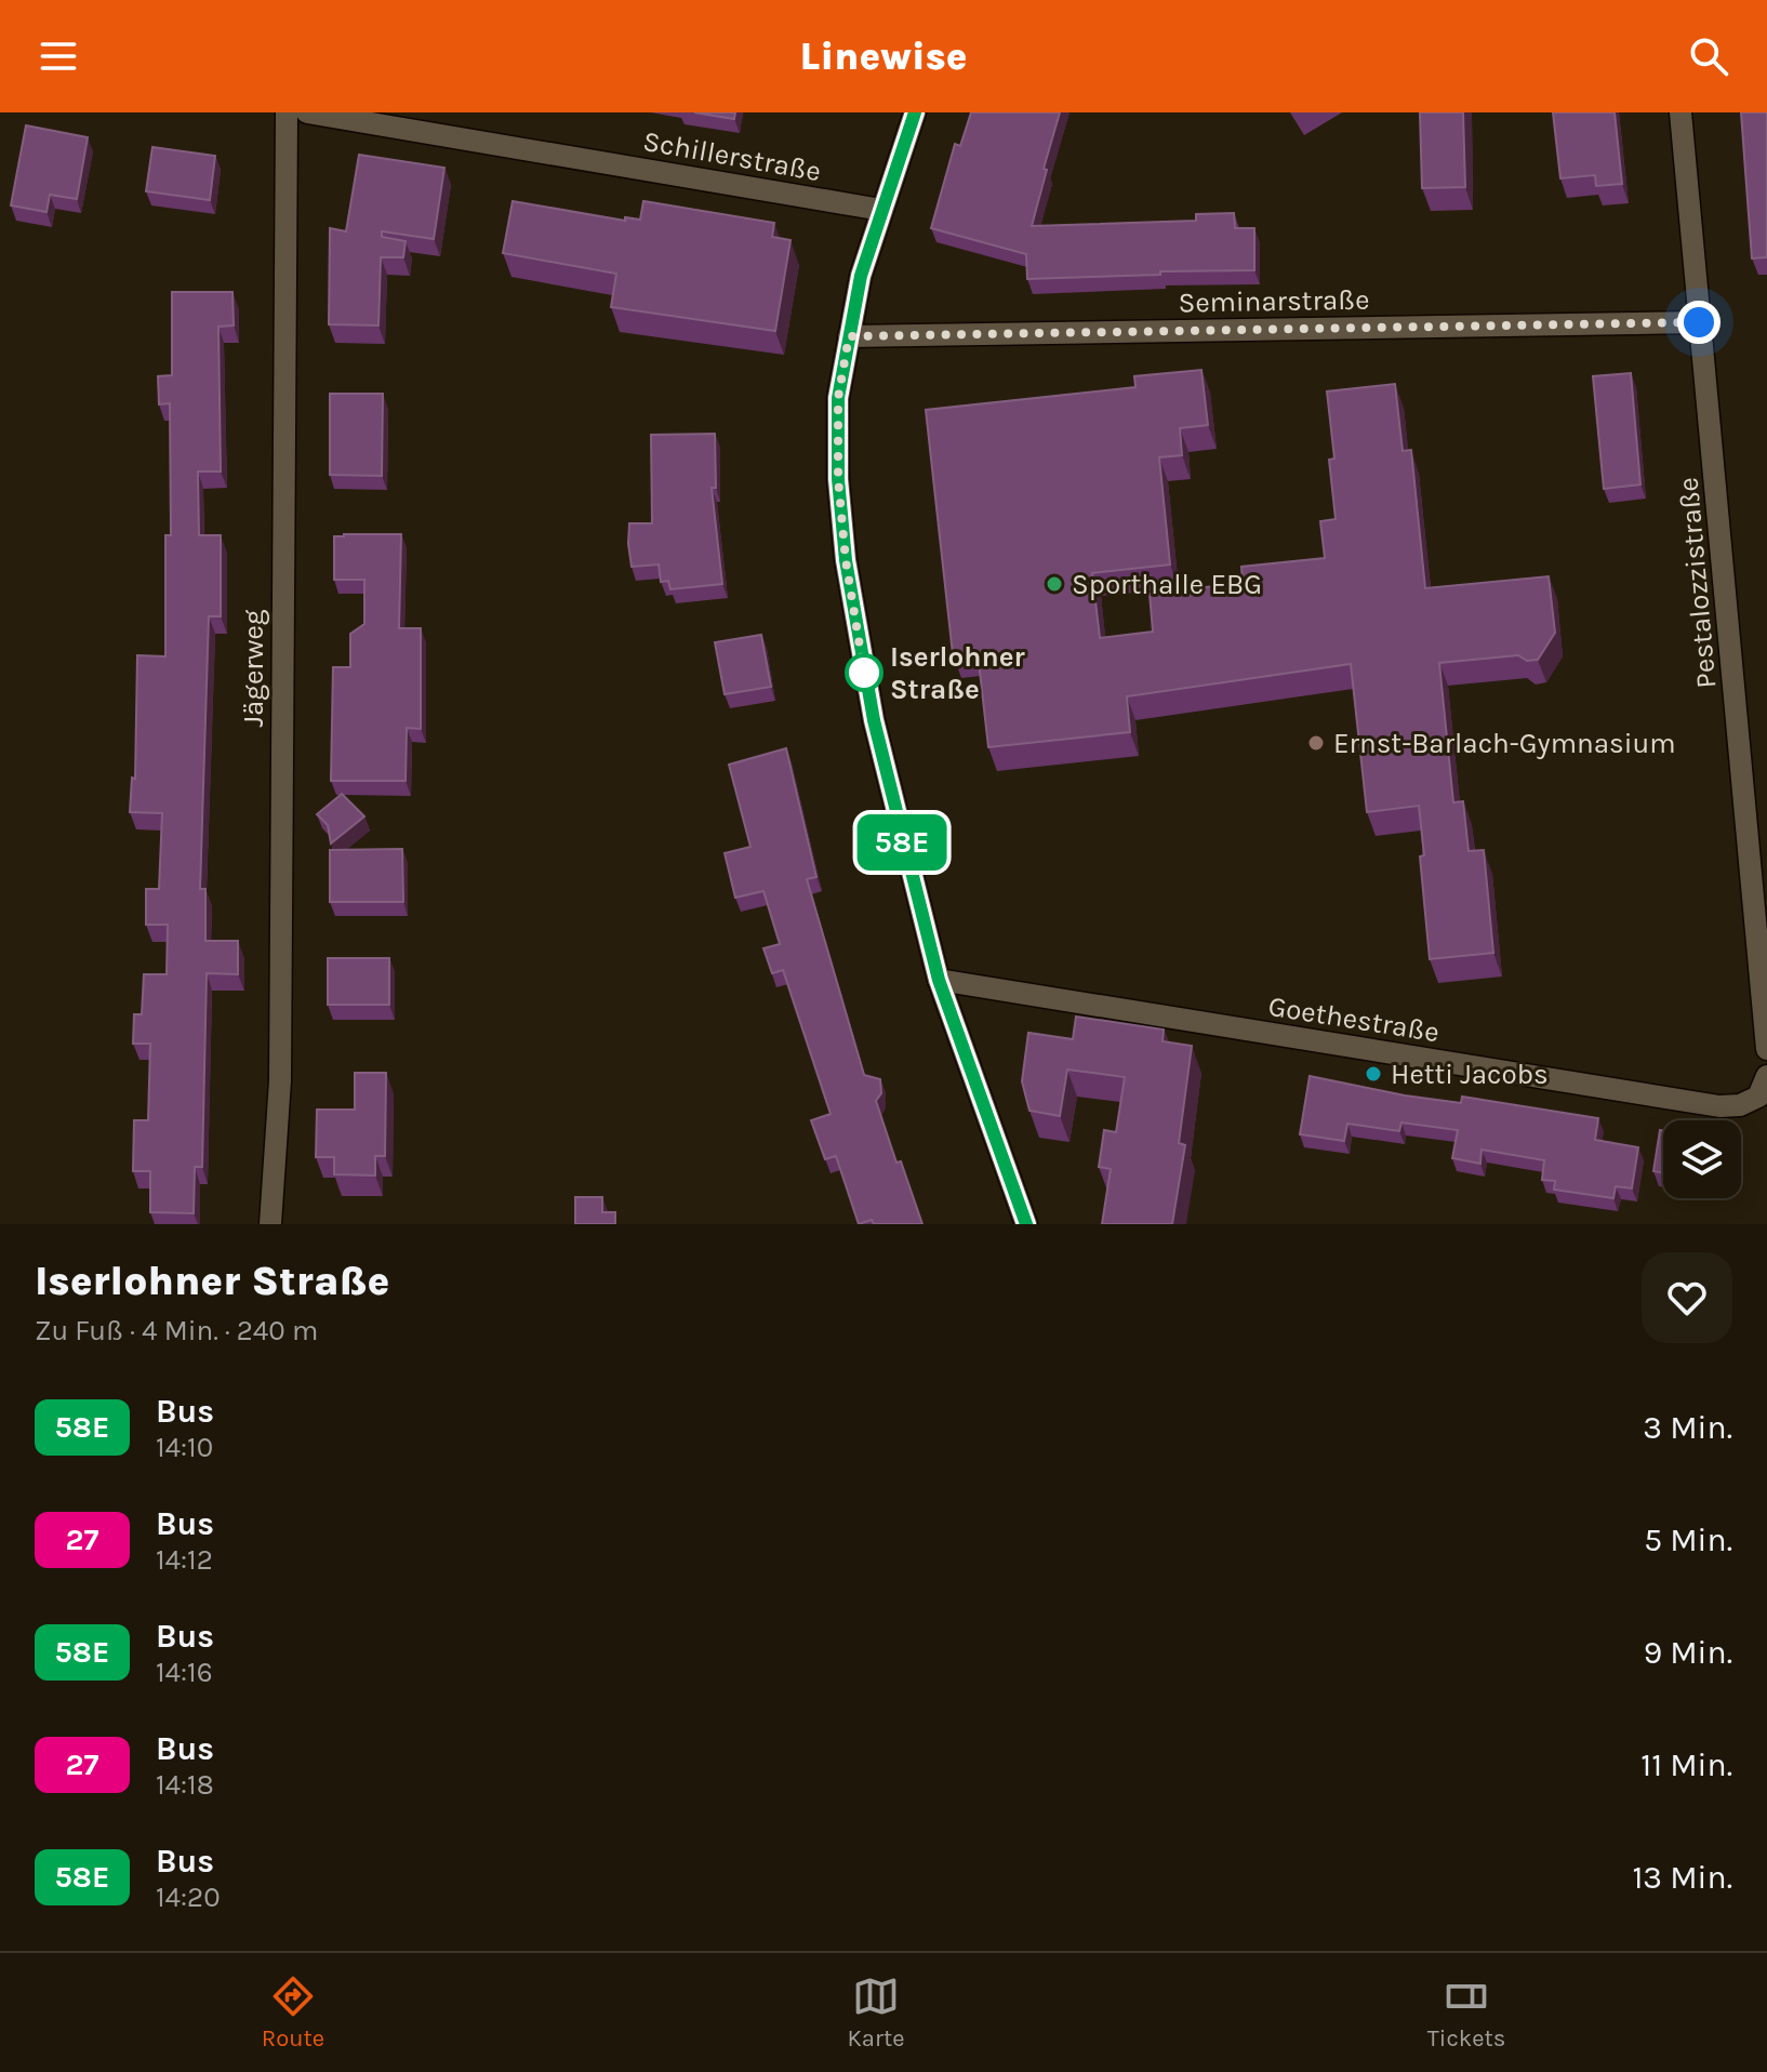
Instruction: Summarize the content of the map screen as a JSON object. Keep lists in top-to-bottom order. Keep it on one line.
{"streets":{"street":["Schillerstraße","Seminarstraße","Pestalozzistraße","Jägerweg","Goethestraße"]},"crossings":[["Seminarstraße","Pestalozzistraße"]],"places":["Sporthalle EBG","Iserlohner Straße","Ernst-Barlach-Gymnasium","Hetti Jacobs"],"lines":["bus line 58E"],"page":{"header":"Linewise","on_map":"58E","heading":["Iserlohner Straße","Zu Fuß · 4 Min. · 240 m"],"list":[{"mark":"58E","name":"Bus","note":"14:10","value":"3 Min."},{"mark":"27","name":"Bus","note":"14:12","value":"5 Min."},{"mark":"58E","name":"Bus","note":"14:16","value":"9 Min."},{"mark":"27","name":"Bus","note":"14:18","value":"11 Min."},{"mark":"58E","name":"Bus","note":"14:20","value":"13 Min."}],"tabs":["Route","Karte","Tickets"]}}
